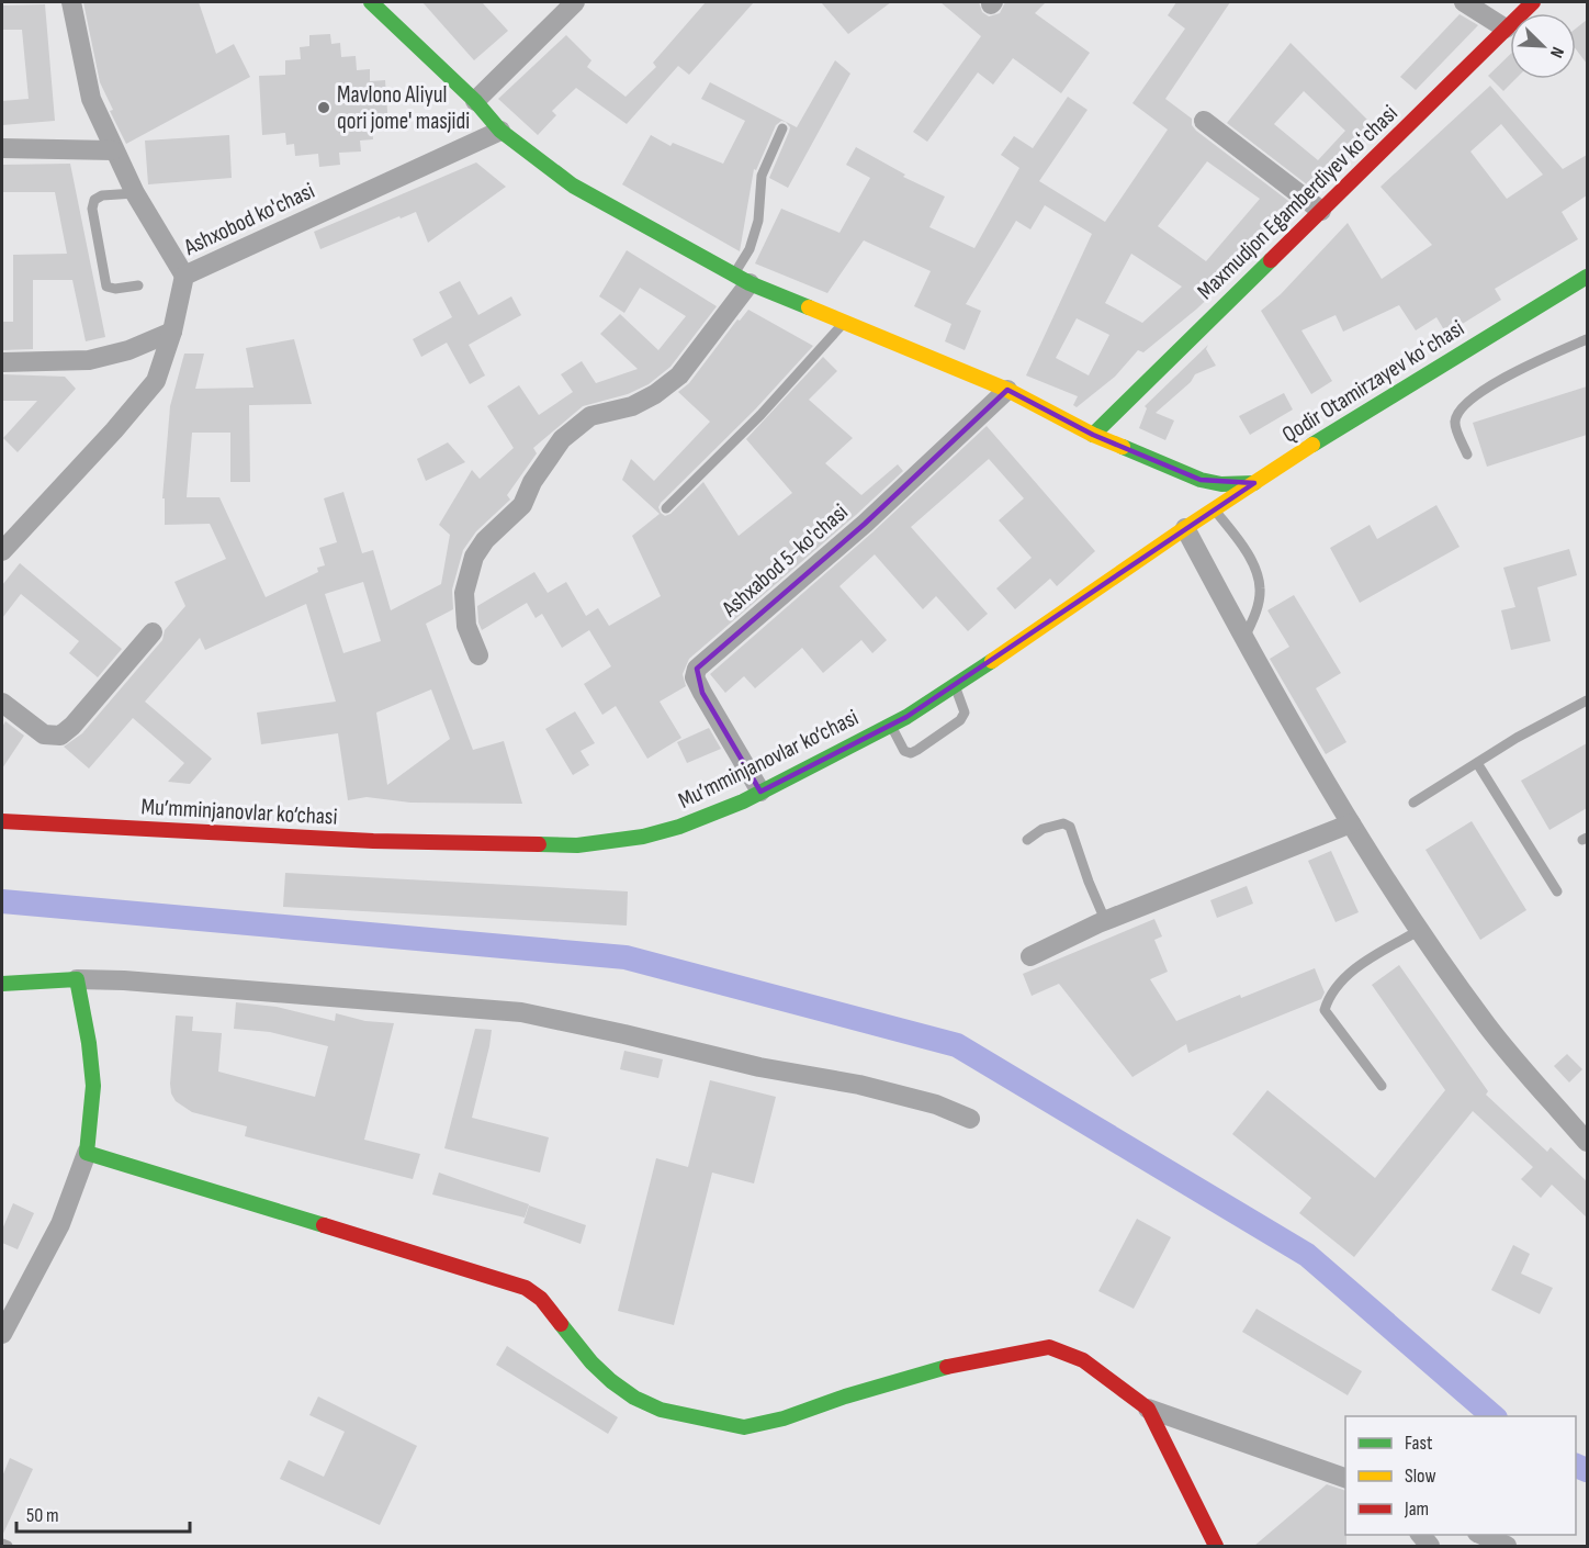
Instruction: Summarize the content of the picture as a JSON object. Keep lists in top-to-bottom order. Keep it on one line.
{"streets":{"main road":["Maxmudjon Egamberdiyev koʻchasi","Qodir Otamirzayev koʻchasi","Mu’mminjanovlar ko‘chasi"],"street":["Ashxobod ko'chasi","Ashxabod 5-ko'chasi"]},"crossings":[["Qodir Otamirzayev koʻchasi","Mu’mminjanovlar ko‘chasi"],["Ashxabod 5-ko'chasi","Mu’mminjanovlar ko‘chasi"]],"places":["Mavlono Aliyul qori jome' masjidi"],"legend":["Fast","Slow","Jam"],"scale_bar":"50 m","north":"bottom right"}
